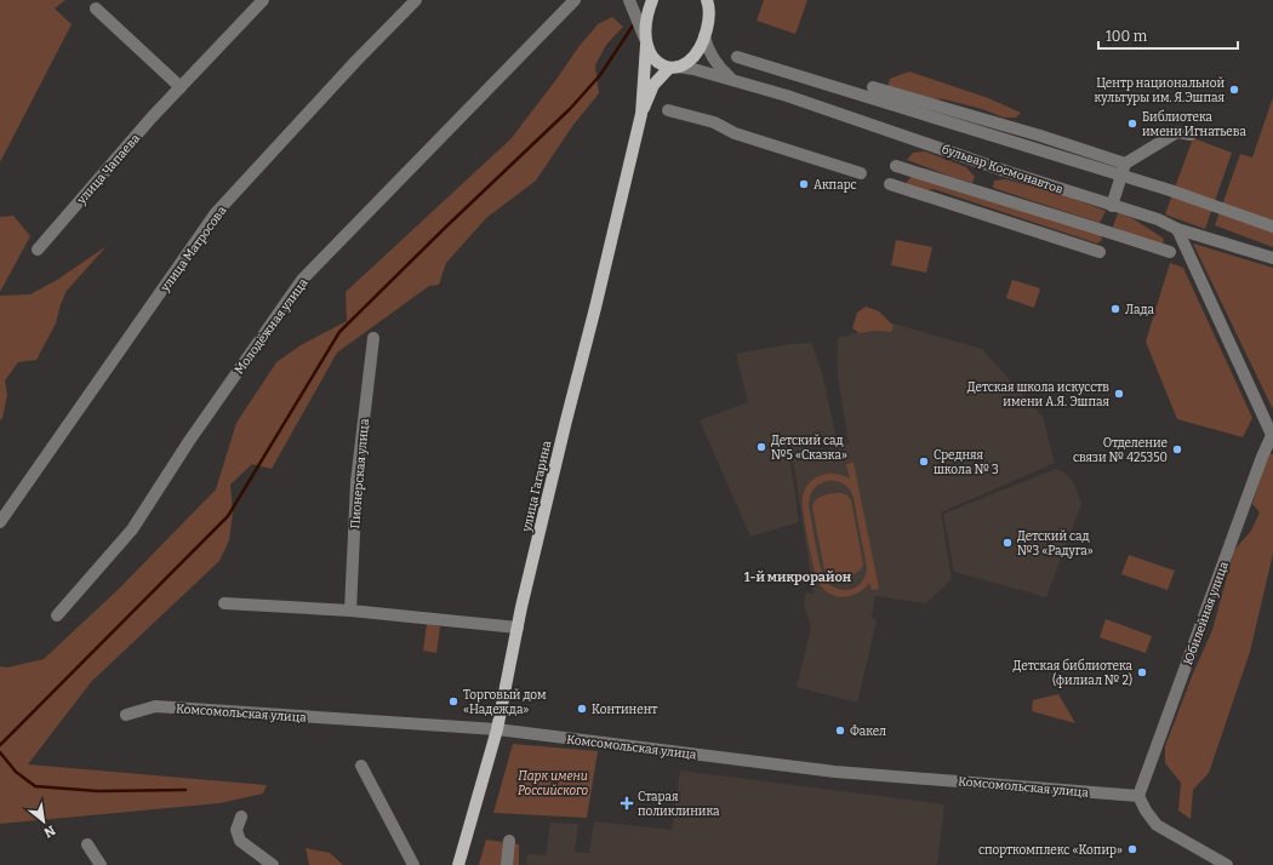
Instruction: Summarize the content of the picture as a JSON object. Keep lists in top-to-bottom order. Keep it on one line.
{"streets":{"main road":["улица Гагарина"],"street":["улица Чапаева","бульвар Космонавтов","улица Матросова","Молодёжная улица","Пионерская улица","Юбилейная улица","Комсомольская улица"]},"crossings":[["бульвар Космонавтов","улица Гагарина"],["улица Гагарина","Комсомольская улица"],["Юбилейная улица","Комсомольская улица"]],"districts":["1-й микрорайон"],"parks":["Парк имени Российского"],"places":{"other":["Центр национальной культуры им. Я.Эшпая","Библиотека имени Игнатьева","Акпарс","Лада","Детская школа искусств имени А.Я. Эшпая","Детский сад №5 «Сказка»","Отделение связи № 425350","Средняя школа № 3","Детский сад №3 «Радуга»","Детская библиотека (филиал № 2)","Торговый дом «Надежда»","Континент","Факел","спорткомплекс «Копир»"],"health":["Старая поликлиника"]},"scale_bar":"100 m","north":"bottom right"}
